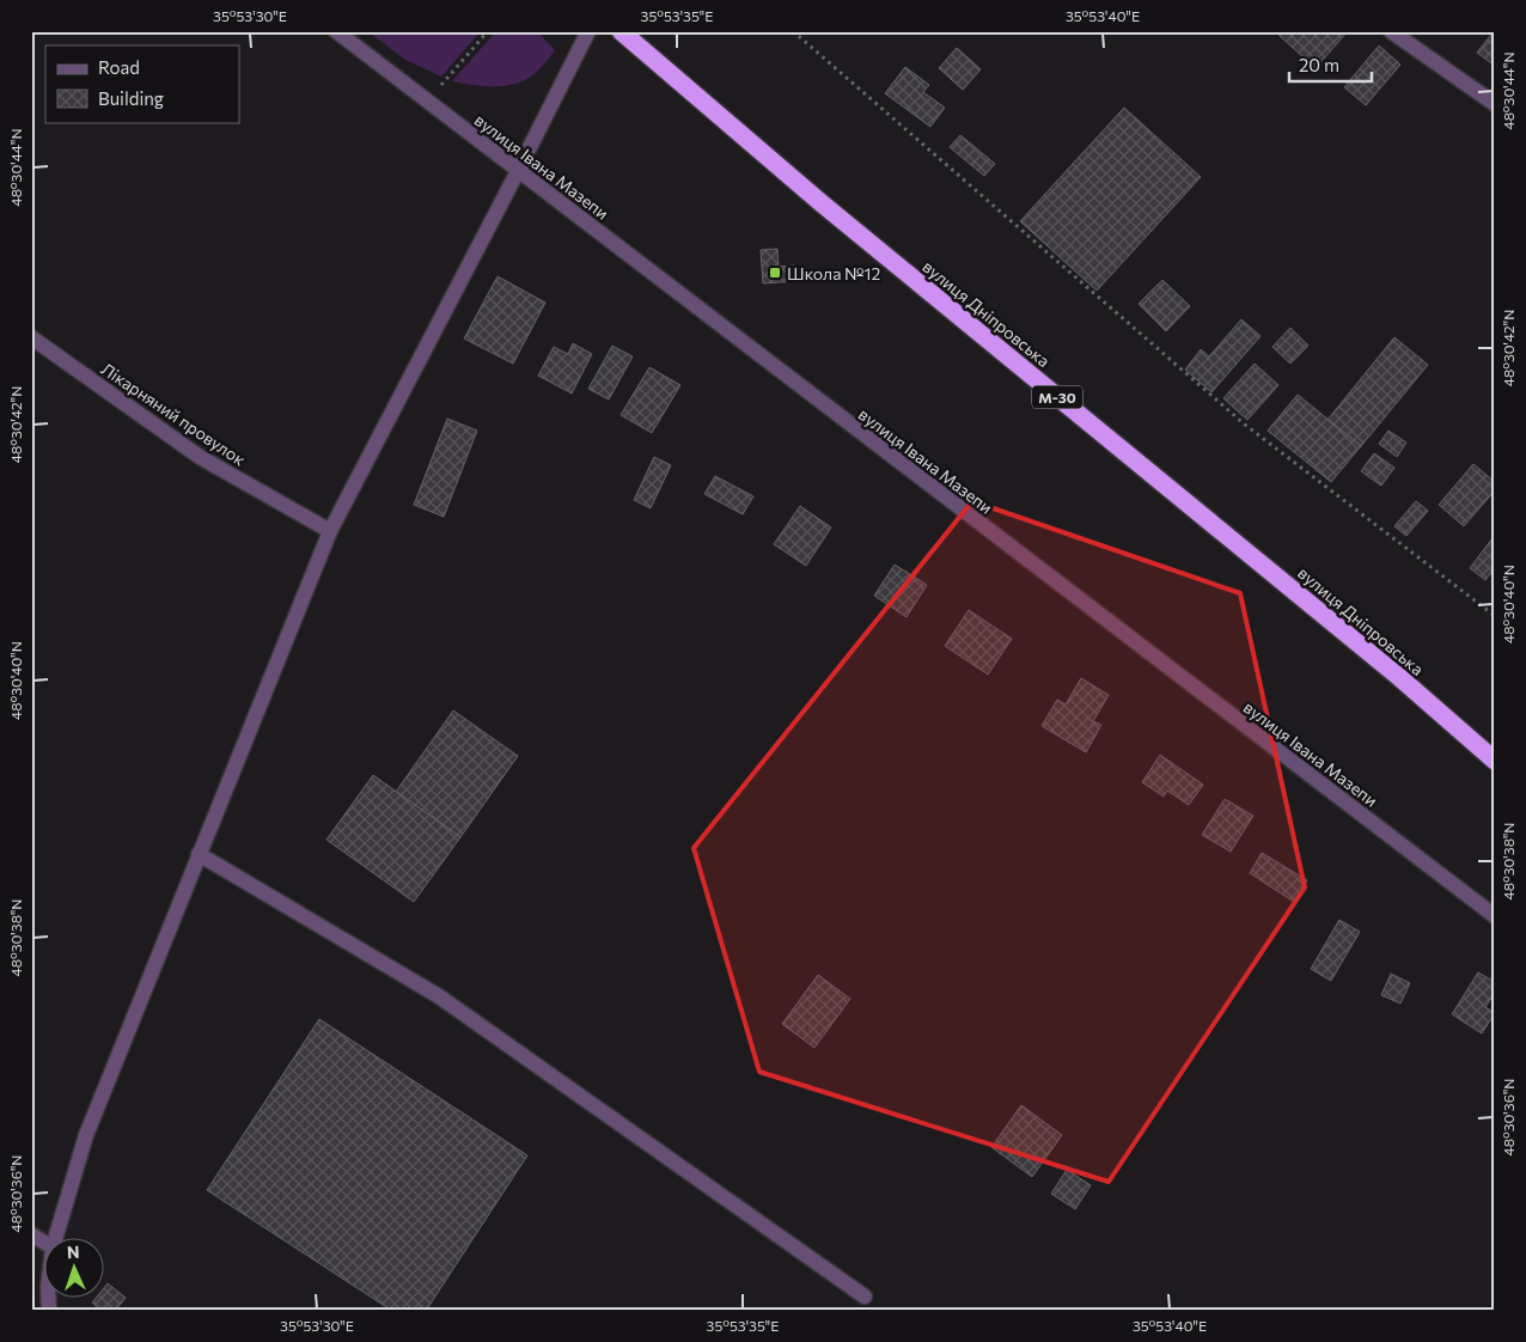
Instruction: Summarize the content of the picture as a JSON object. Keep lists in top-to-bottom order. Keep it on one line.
{"streets":{"highway":["вулиця Дніпровська","М-30"],"street":["вулиця Івана Мазепи","Лікарняний провулок"]},"places":{"transit":["Школа №12"]},"legend":["Road","Building"],"scale_bar":"20 m","north":"top","coordinates":["35°53'30\"E","35°53'35\"E","35°53'40\"E","48°30'44\"N","48°30'42\"N","48°30'40\"N","48°30'38\"N","48°30'36\"N"]}
